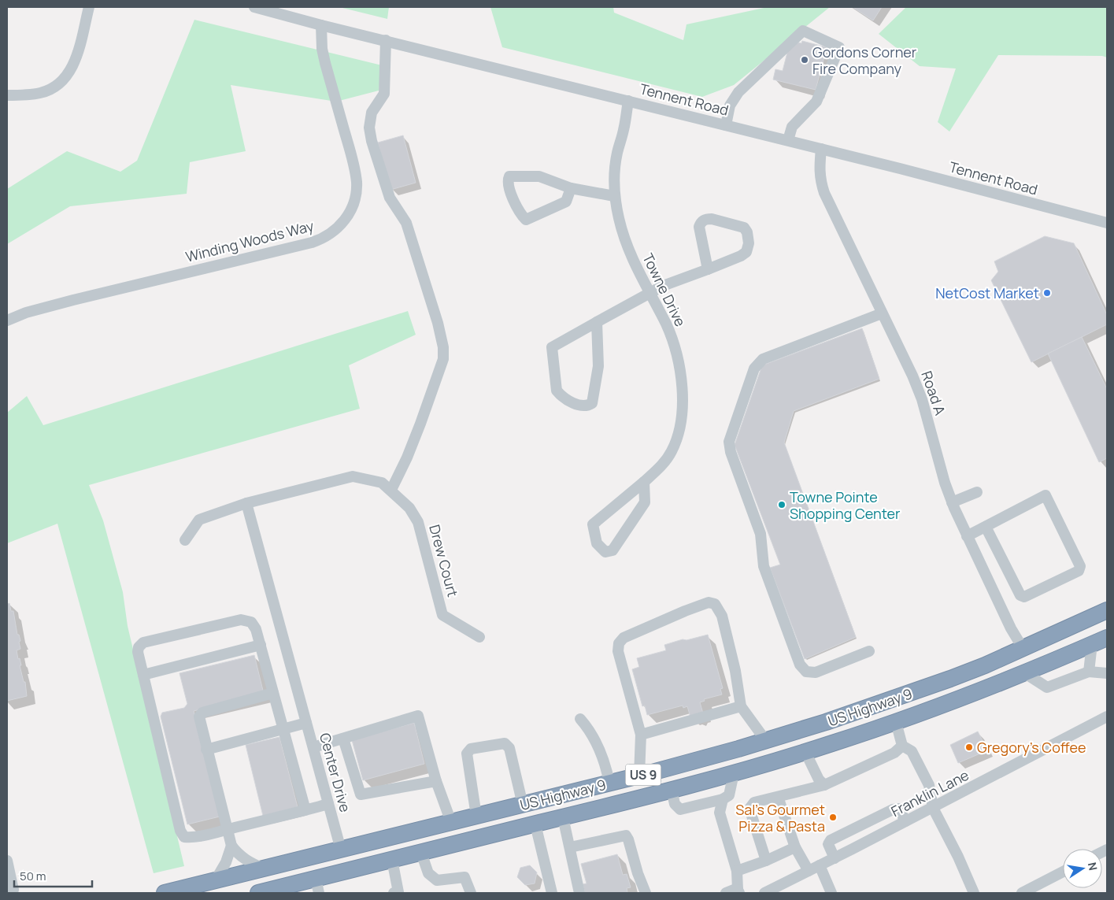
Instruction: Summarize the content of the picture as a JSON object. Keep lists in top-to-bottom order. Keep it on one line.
{"streets":{"highway":["US Highway 9","US 9"],"street":["Tennent Road","Winding Woods Way","Towne Drive","Road A","Drew Court","Center Drive","Franklin Lane"]},"crossings":[["Tennent Road","Winding Woods Way"],["Tennent Road","Towne Drive"],["Tennent Road","Road A"],["Road A","US Highway 9"],["Drew Court","Center Drive"],["US Highway 9","Center Drive"]],"places":["Gordons Corner Fire Company","NetCost Market","Towne Pointe Shopping Center","Gregory's Coffee","Sal's Gourmet Pizza & Pasta"],"scale_bar":"50 m","north":"right"}
